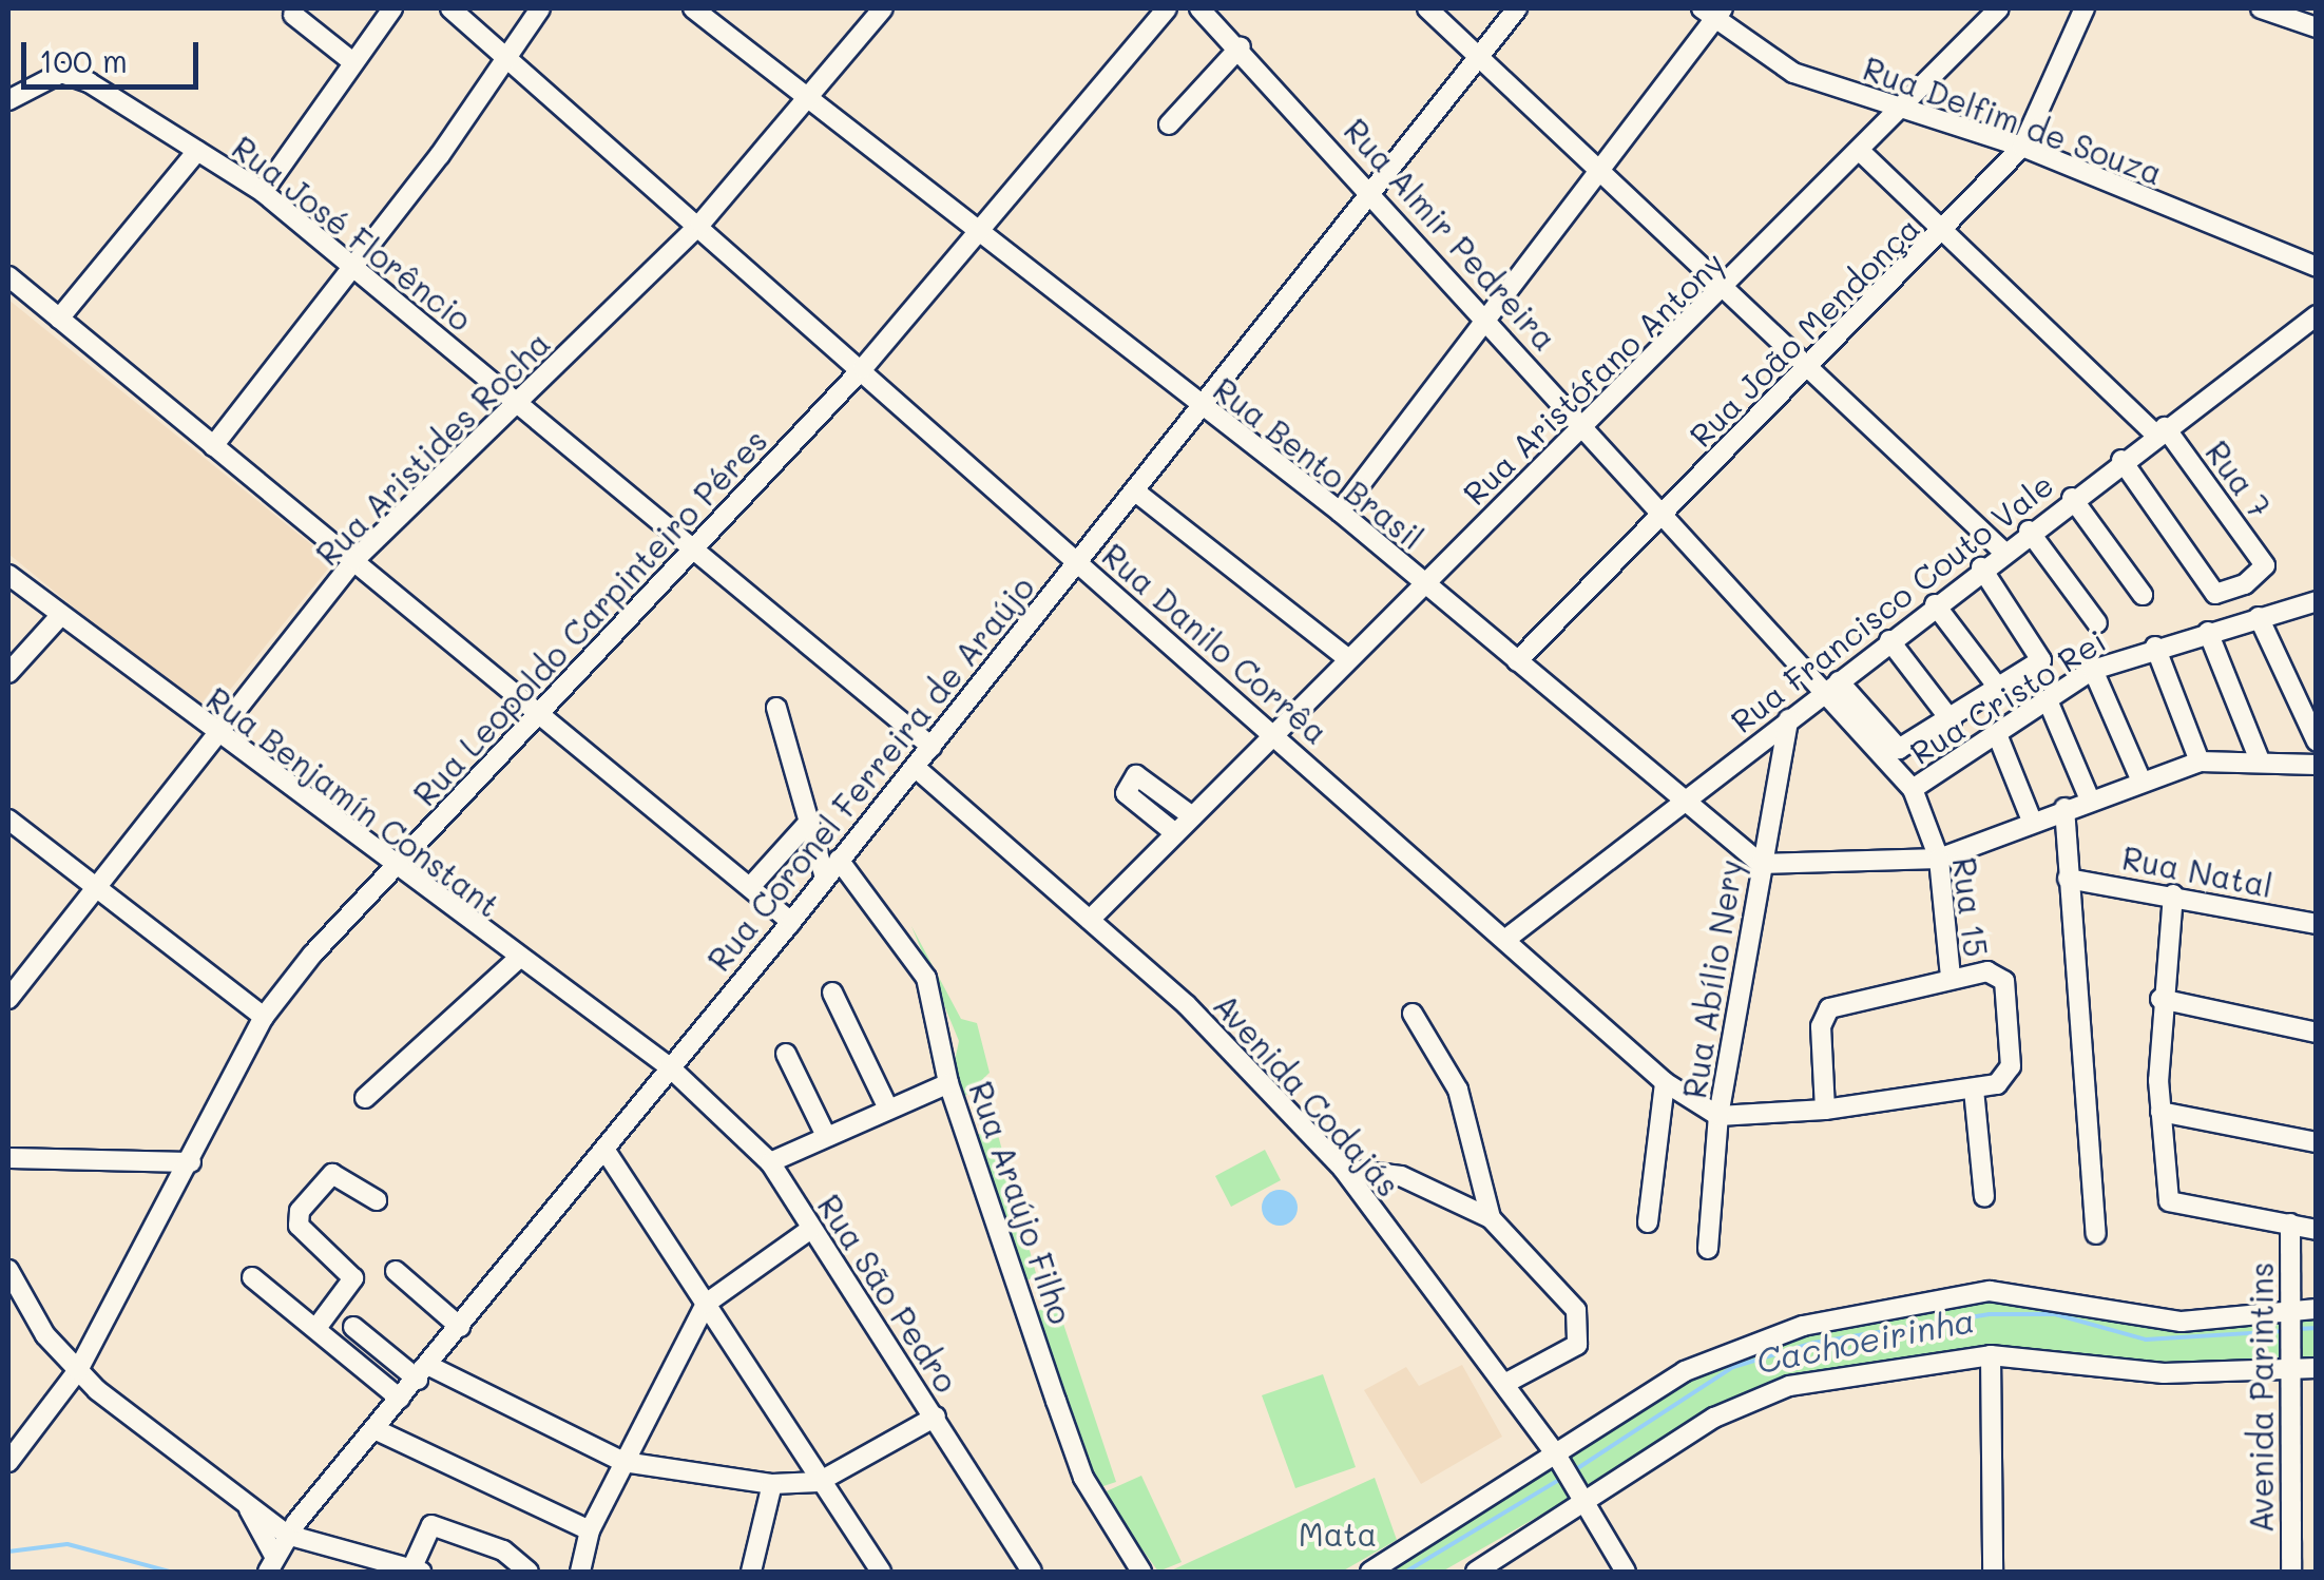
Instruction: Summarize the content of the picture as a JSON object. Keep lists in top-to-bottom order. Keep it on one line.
{"streets":{"street":["Rua Delfim de Souza","Rua José Florêncio","Rua Almir Pedreira","Rua João Mendonça","Rua Aristófano Antony","Rua Aristides Rocha","Rua Bento Brasil","Rua 7","Rua Francisco Couto Vale","Rua Leopoldo Carpinteiro Péres","Rua Danilo Corrêa","Rua Cristo Rei","Rua Coronel Ferreira de Araújo","Rua Benjamín Constant","Rua Natal","Rua 15","Rua Abílio Nery","Avenida Codajás","Rua Araújo Filho","Rua São Pedro","Avenida Parintins"]},"crossings":[["Rua Delfim de Souza","Rua João Mendonça"],["Rua Delfim de Souza","Rua Aristófano Antony"],["Rua José Florêncio","Rua Aristides Rocha"],["Rua José Florêncio","Rua Leopoldo Carpinteiro Péres"],["Rua José Florêncio","Rua Coronel Ferreira de Araújo"],["Rua Almir Pedreira","Rua João Mendonça"],["Rua Almir Pedreira","Rua Aristófano Antony"],["Rua Almir Pedreira","Rua Francisco Couto Vale"],["Rua Almir Pedreira","Rua Coronel Ferreira de Araújo"],["Rua Almir Pedreira","Rua 15"],["Rua João Mendonça","Rua Bento Brasil"],["Rua João Mendonça","Rua 7"],["Rua Aristófano Antony","Rua Bento Brasil"],["Rua Aristófano Antony","Rua 7"],["Rua Aristófano Antony","Rua Danilo Corrêa"],["Rua Aristófano Antony","Avenida Codajás"],["Rua Aristides Rocha","Rua Bento Brasil"],["Rua Aristides Rocha","Rua Danilo Corrêa"],["Rua Aristides Rocha","Rua Benjamín Constant"],["Rua Bento Brasil","Rua Francisco Couto Vale"],["Rua Bento Brasil","Rua Leopoldo Carpinteiro Péres"],["Rua Bento Brasil","Rua Coronel Ferreira de Araújo"],["Rua Bento Brasil","Rua Abílio Nery"],["Rua 7","Rua Francisco Couto Vale"],["Rua Francisco Couto Vale","Rua Danilo Corrêa"],["Rua Francisco Couto Vale","Rua 15"],["Rua Francisco Couto Vale","Rua Abílio Nery"],["Rua Leopoldo Carpinteiro Péres","Rua Danilo Corrêa"],["Rua Leopoldo Carpinteiro Péres","Rua Benjamín Constant"],["Rua Danilo Corrêa","Rua Coronel Ferreira de Araújo"],["Rua Danilo Corrêa","Rua Abílio Nery"],["Rua Cristo Rei","Rua 15"],["Rua Coronel Ferreira de Araújo","Rua Benjamín Constant"],["Rua Coronel Ferreira de Araújo","Avenida Codajás"],["Rua Coronel Ferreira de Araújo","Rua Araújo Filho"],["Rua Coronel Ferreira de Araújo","Rua São Pedro"],["Rua Benjamín Constant","Rua São Pedro"]],"water":["Cachoeirinha"],"parks":["Mata"],"scale_bar":"100 m"}
